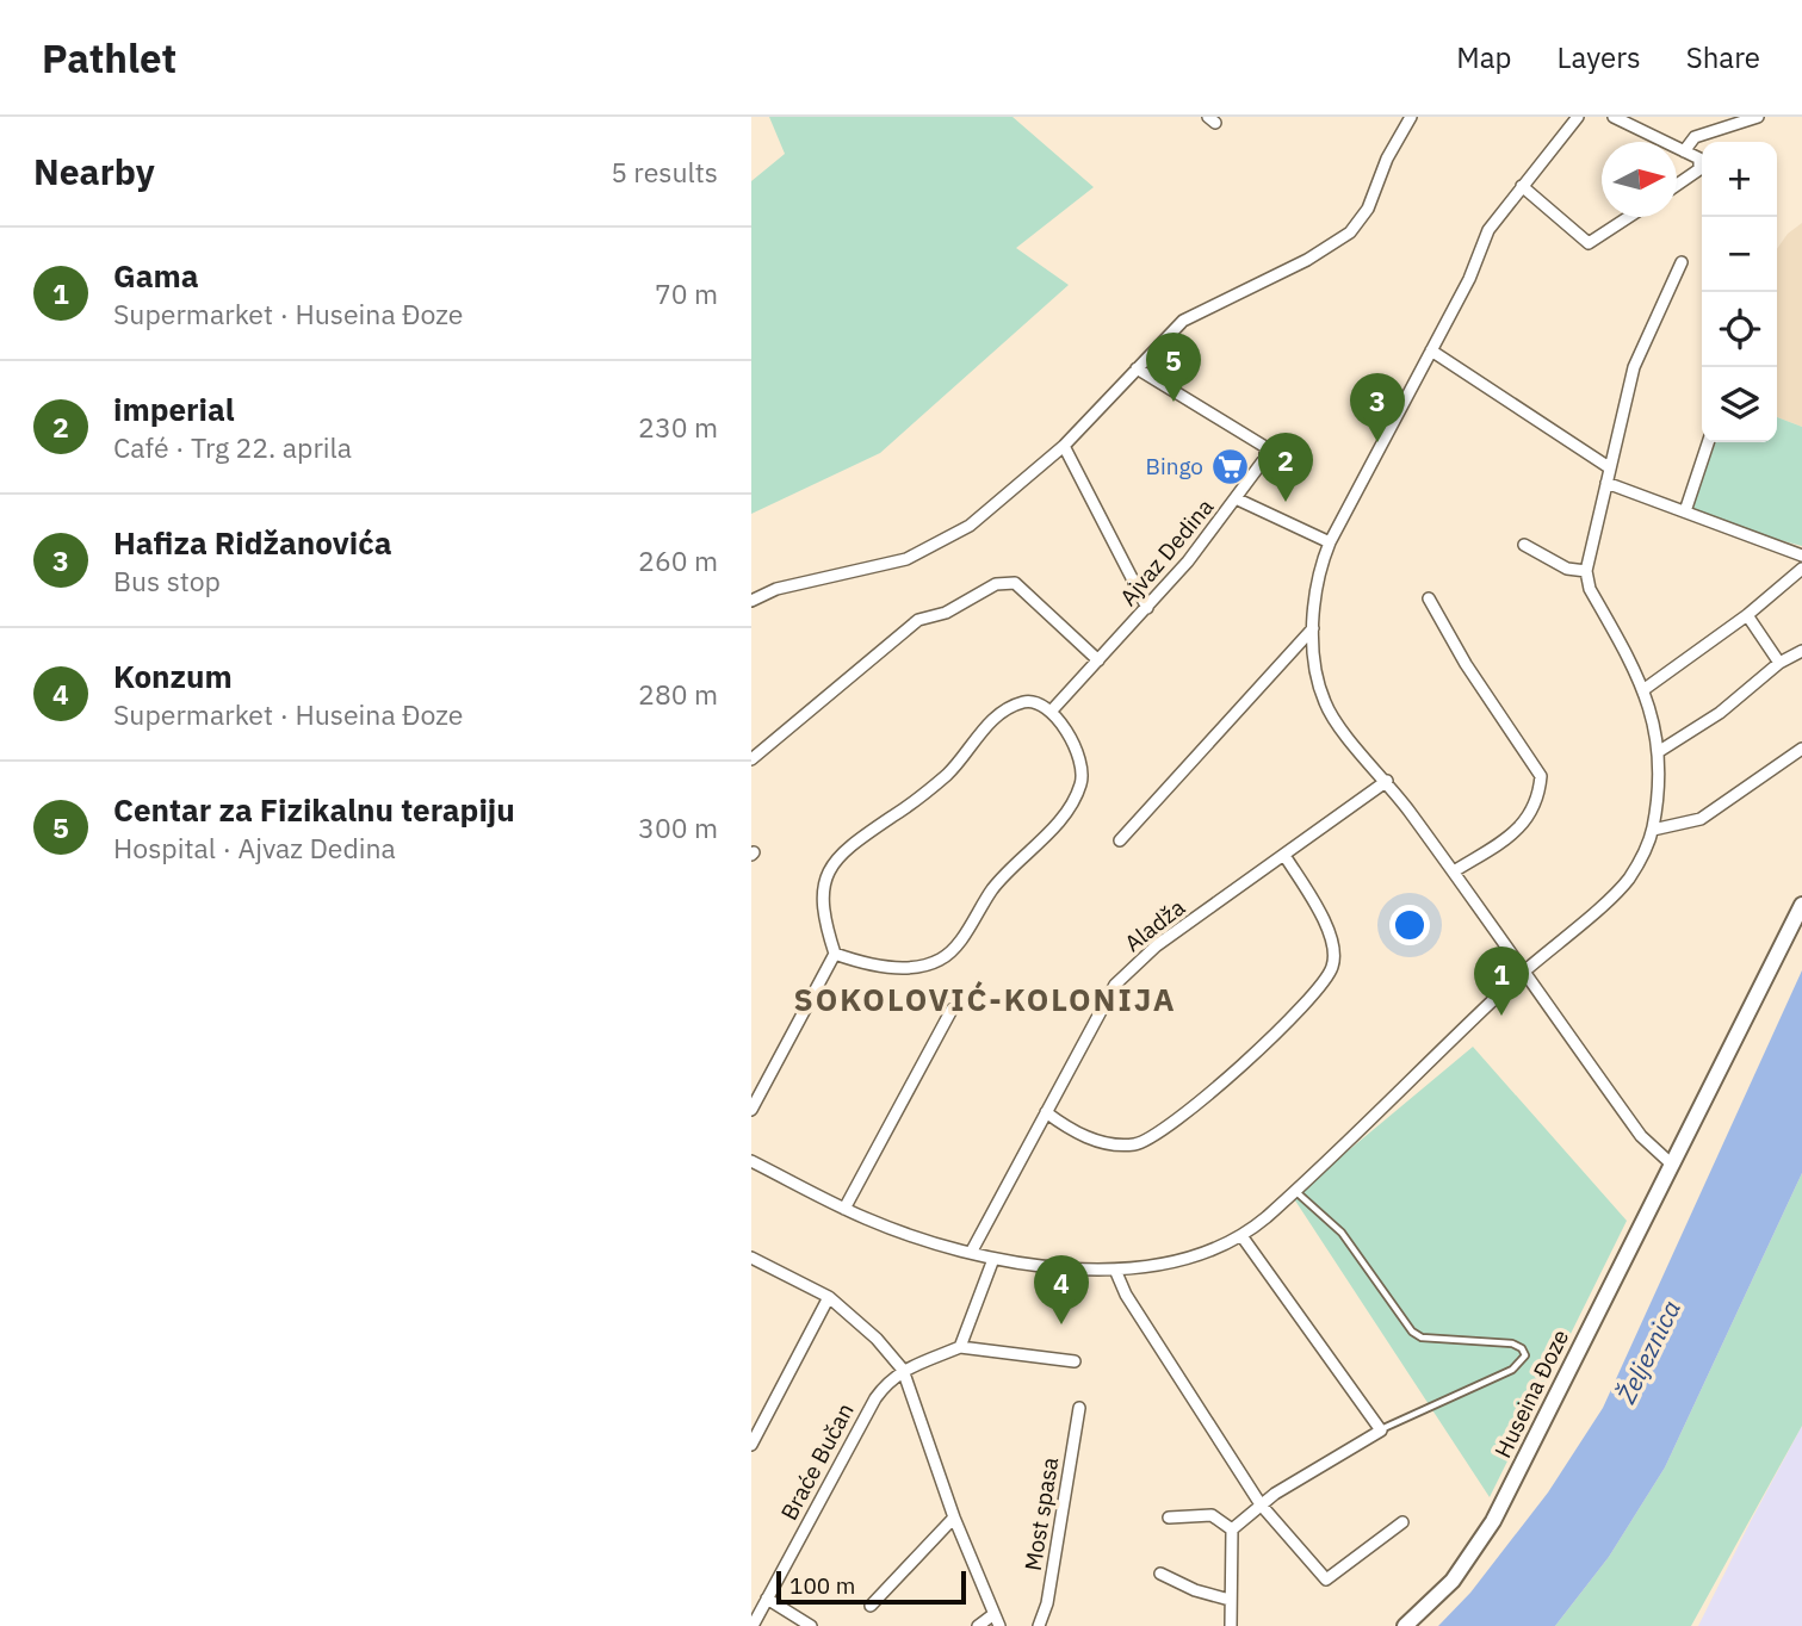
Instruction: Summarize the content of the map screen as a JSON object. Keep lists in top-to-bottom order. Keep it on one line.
{"streets":{"street":["Ajvaz Dedina","Aladža","Huseina Đoze","Braće Bučan","Most spasa"]},"districts":["SOKOLOVIĆ-KOLONIJA"],"water":["Željeznica"],"places":{"supermarket":["Bingo"]},"scale_bar":"100 m","north":"right","page":{"header":"Pathlet","nav":["Map","Layers","Share"],"heading":["Nearby","5 results"],"map_buttons":["+","−"],"list":[{"mark":"1","name":"Gama","note":"Supermarket · Huseina Đoze","value":"70 m"},{"mark":"2","name":"imperial","note":"Café · Trg 22. aprila","value":"230 m"},{"mark":"3","name":"Hafiza Ridžanovića","note":"Bus stop","value":"260 m"},{"mark":"4","name":"Konzum","note":"Supermarket · Huseina Đoze","value":"280 m"},{"mark":"5","name":"Centar za Fizikalnu terapiju","note":"Hospital · Ajvaz Dedina","value":"300 m"}],"pins":["5","3","2","1","4"],"scale":"100 m"}}
